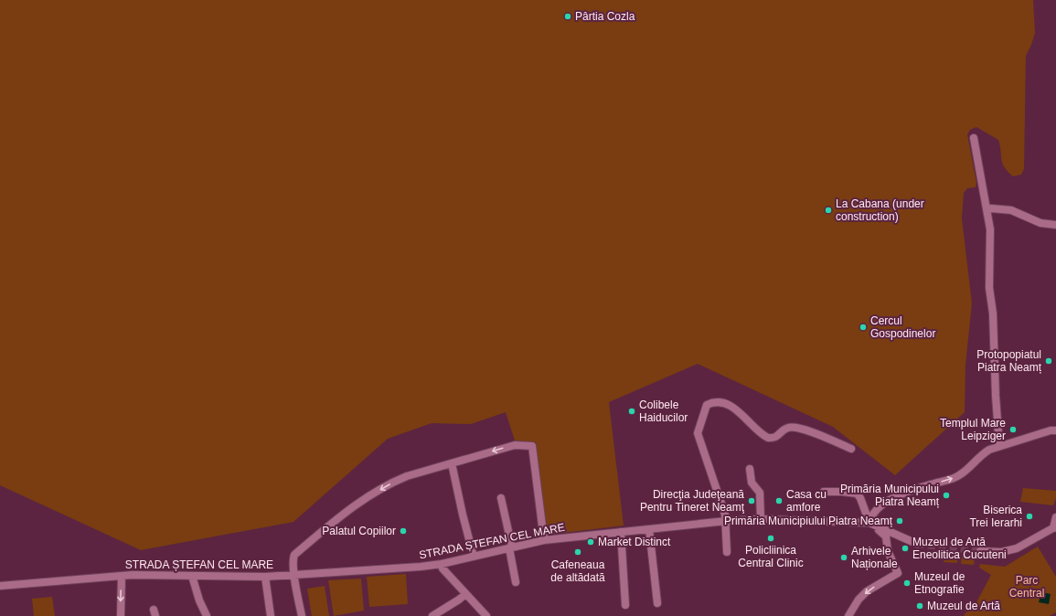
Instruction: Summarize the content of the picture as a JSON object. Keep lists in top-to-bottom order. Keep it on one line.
{"streets":{"street":["STRADA ȘTEFAN CEL MARE"]},"parks":["Parc Central"],"places":["Pârtia Cozla","La Cabana (under construction)","Cercul Gospodinelor","Protopopiatul Piatra Neamț","Colibele Haiducilor","Templul Mare Leipziger","Primăria Municipului Piatra Neamț","Direcţia Judeţeană Pentru Tineret Neamţ","Casa cu amfore","Biserica Trei Ierarhi","Primăria Municipiului Piatra Neamț","Palatul Copiilor","Policliinica Central Clinic","Market Distinct","Muzeul de Artă Eneolitica Cucuteni","Cafeneaua de altădată","Arhivele Naționale","Muzeul de Etnografie","Muzeul de Artă"]}
